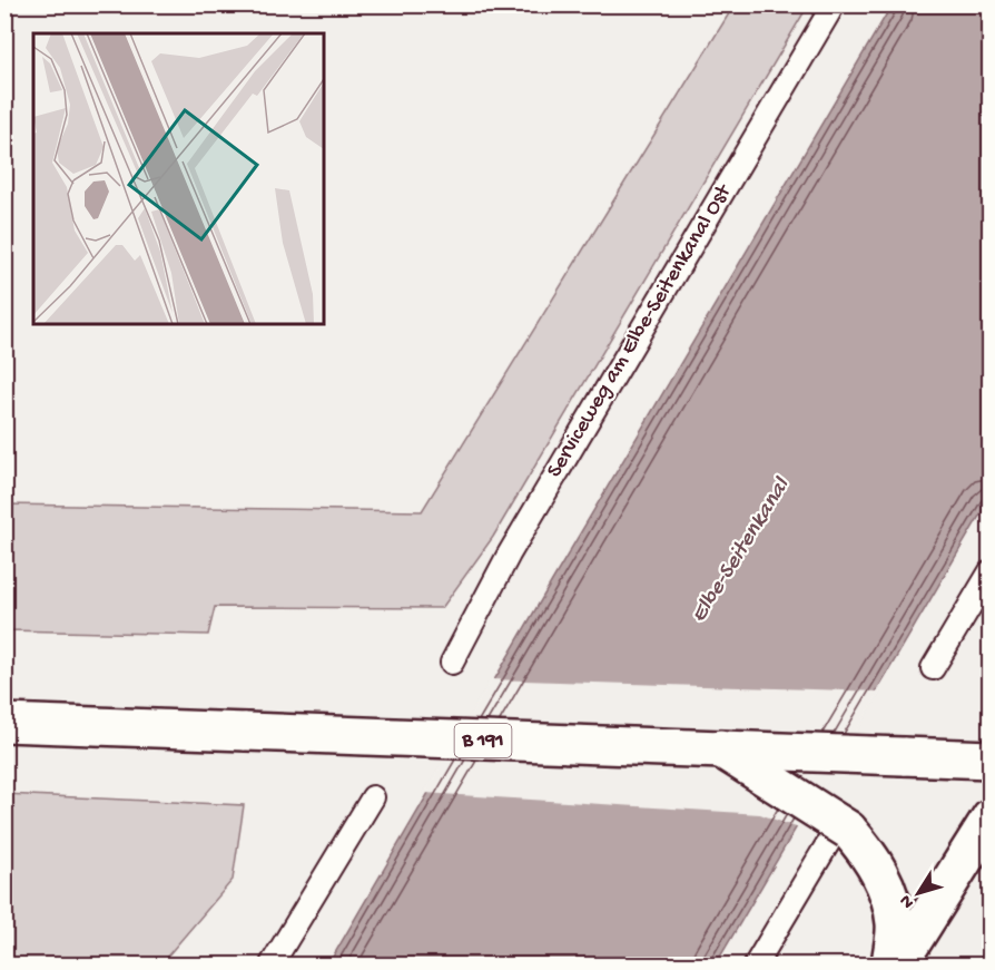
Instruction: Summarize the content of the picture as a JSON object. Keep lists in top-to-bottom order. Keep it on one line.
{"streets":{"main road":["B 191"],"lane":["Serviceweg am Elbe-Seitenkanal Ost"]},"water":["Elbe-Seitenkanal"],"north":"bottom left"}
